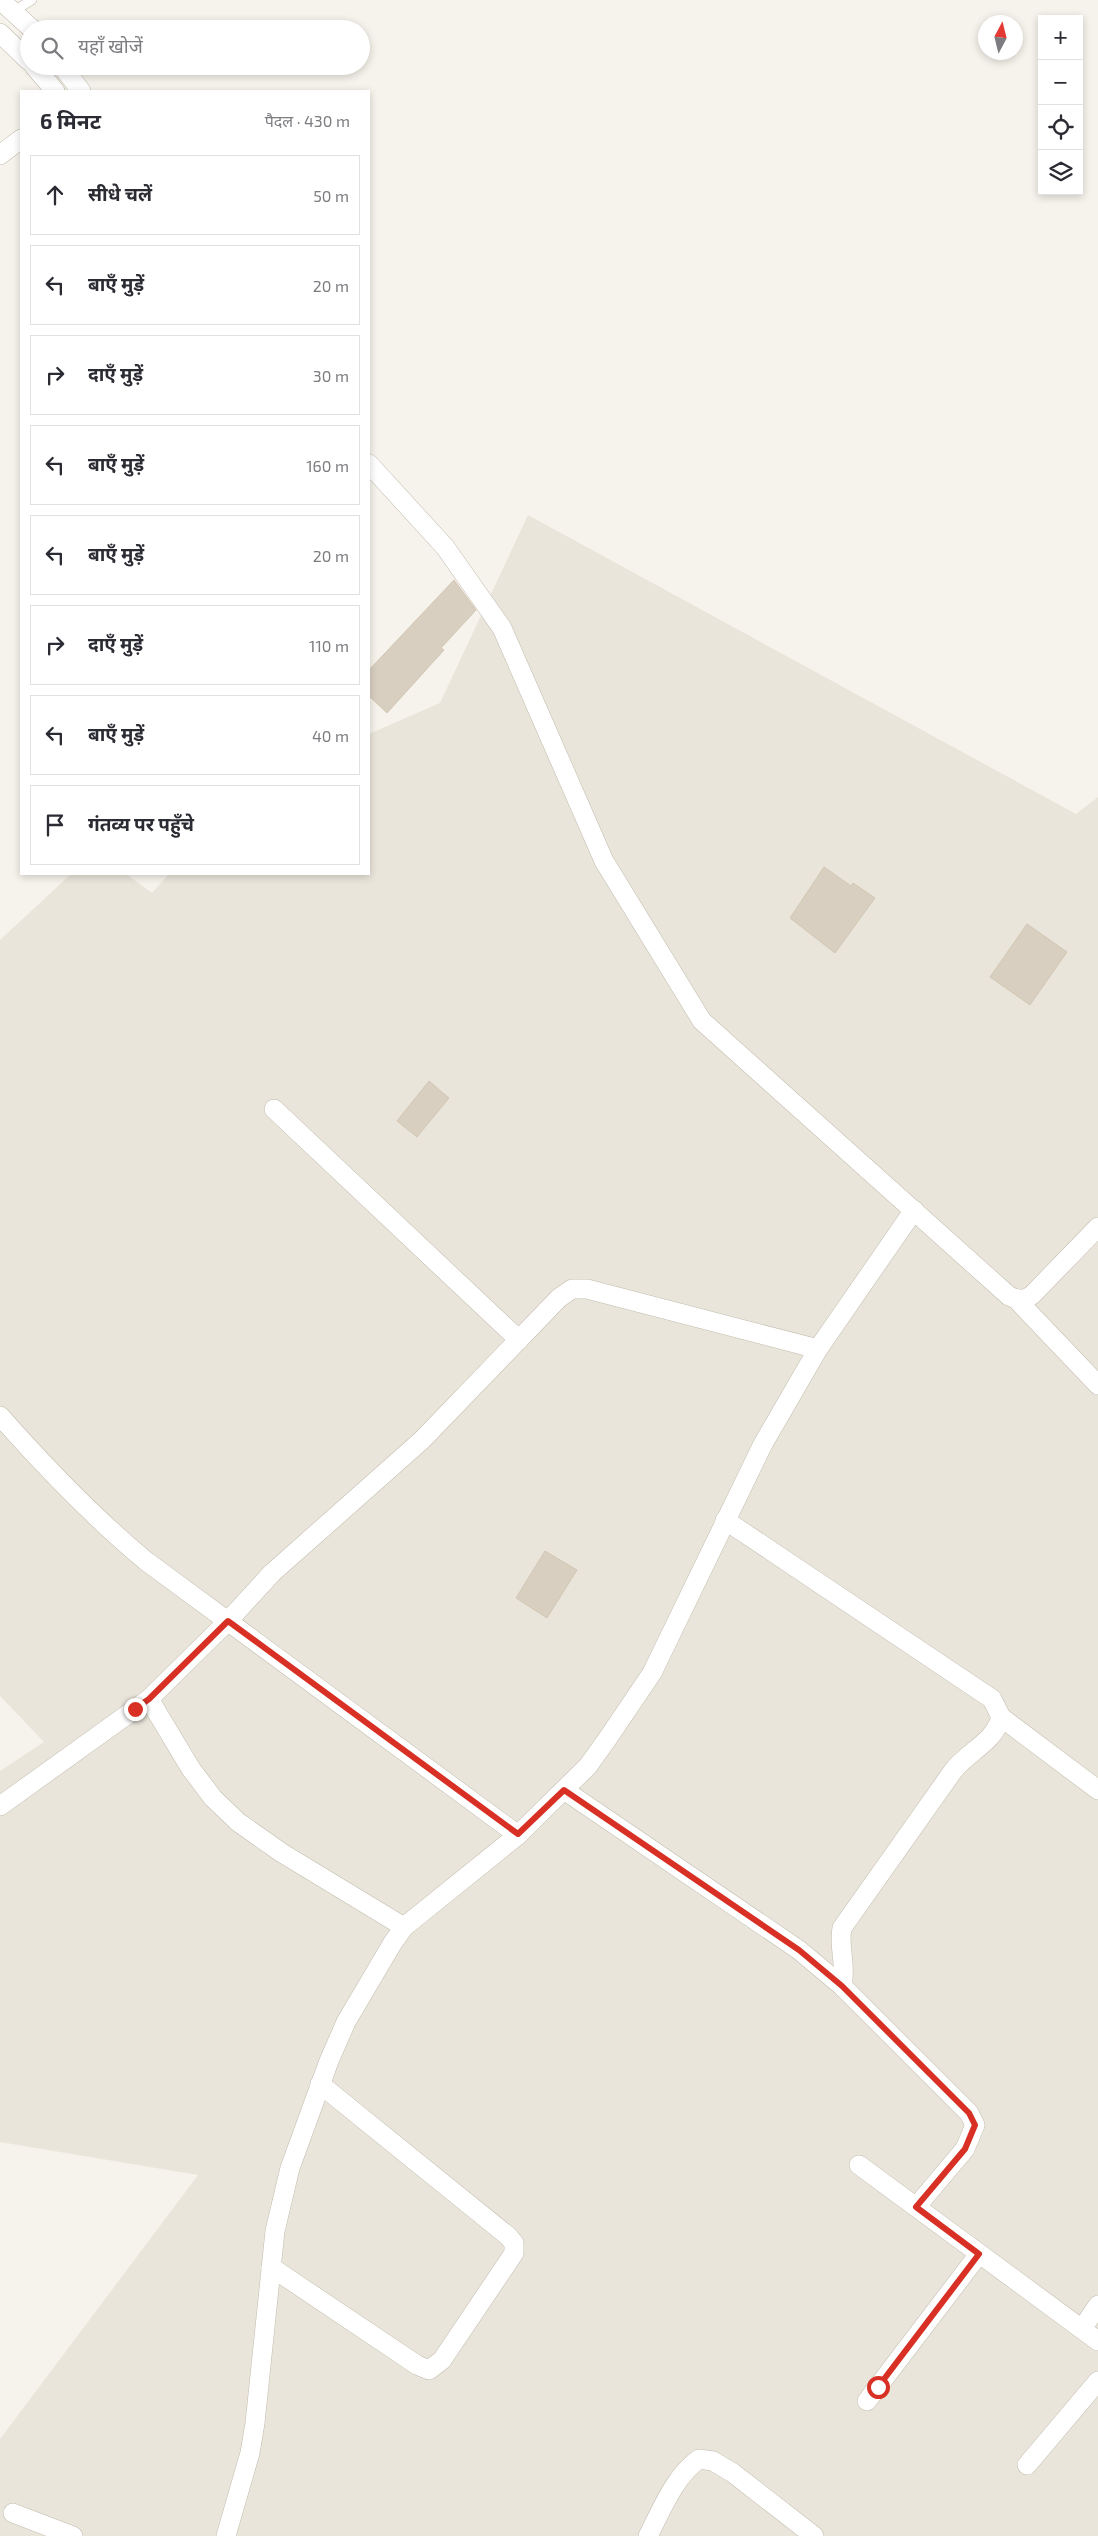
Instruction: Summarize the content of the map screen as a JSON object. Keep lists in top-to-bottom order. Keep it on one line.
{"north":"top","page":{"map_buttons":["+","−"],"search":"यहाँ खोजें","heading":["6 मिनट","पैदल · 430 m"],"list":[["सीधे चलें","50 m"],["बाएँ मुड़ें","20 m"],["दाएँ मुड़ें","30 m"],["बाएँ मुड़ें","160 m"],["बाएँ मुड़ें","20 m"],["दाएँ मुड़ें","110 m"],["बाएँ मुड़ें","40 m"],"गंतव्य पर पहुँचे"]}}
